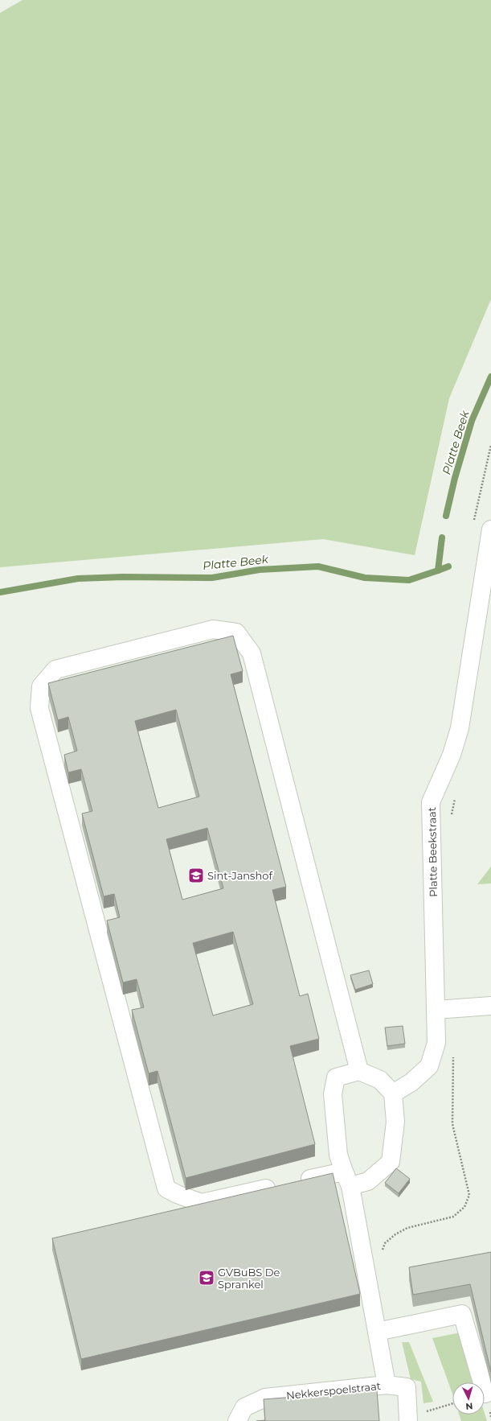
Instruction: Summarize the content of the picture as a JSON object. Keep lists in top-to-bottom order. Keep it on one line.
{"streets":{"street":["Platte Beekstraat","Nekkerspoelstraat"]},"water":["Platte Beek"],"places":{"school or university":["Sint-Janshof","GVBuBS De Sprankel"]},"north":"bottom"}
